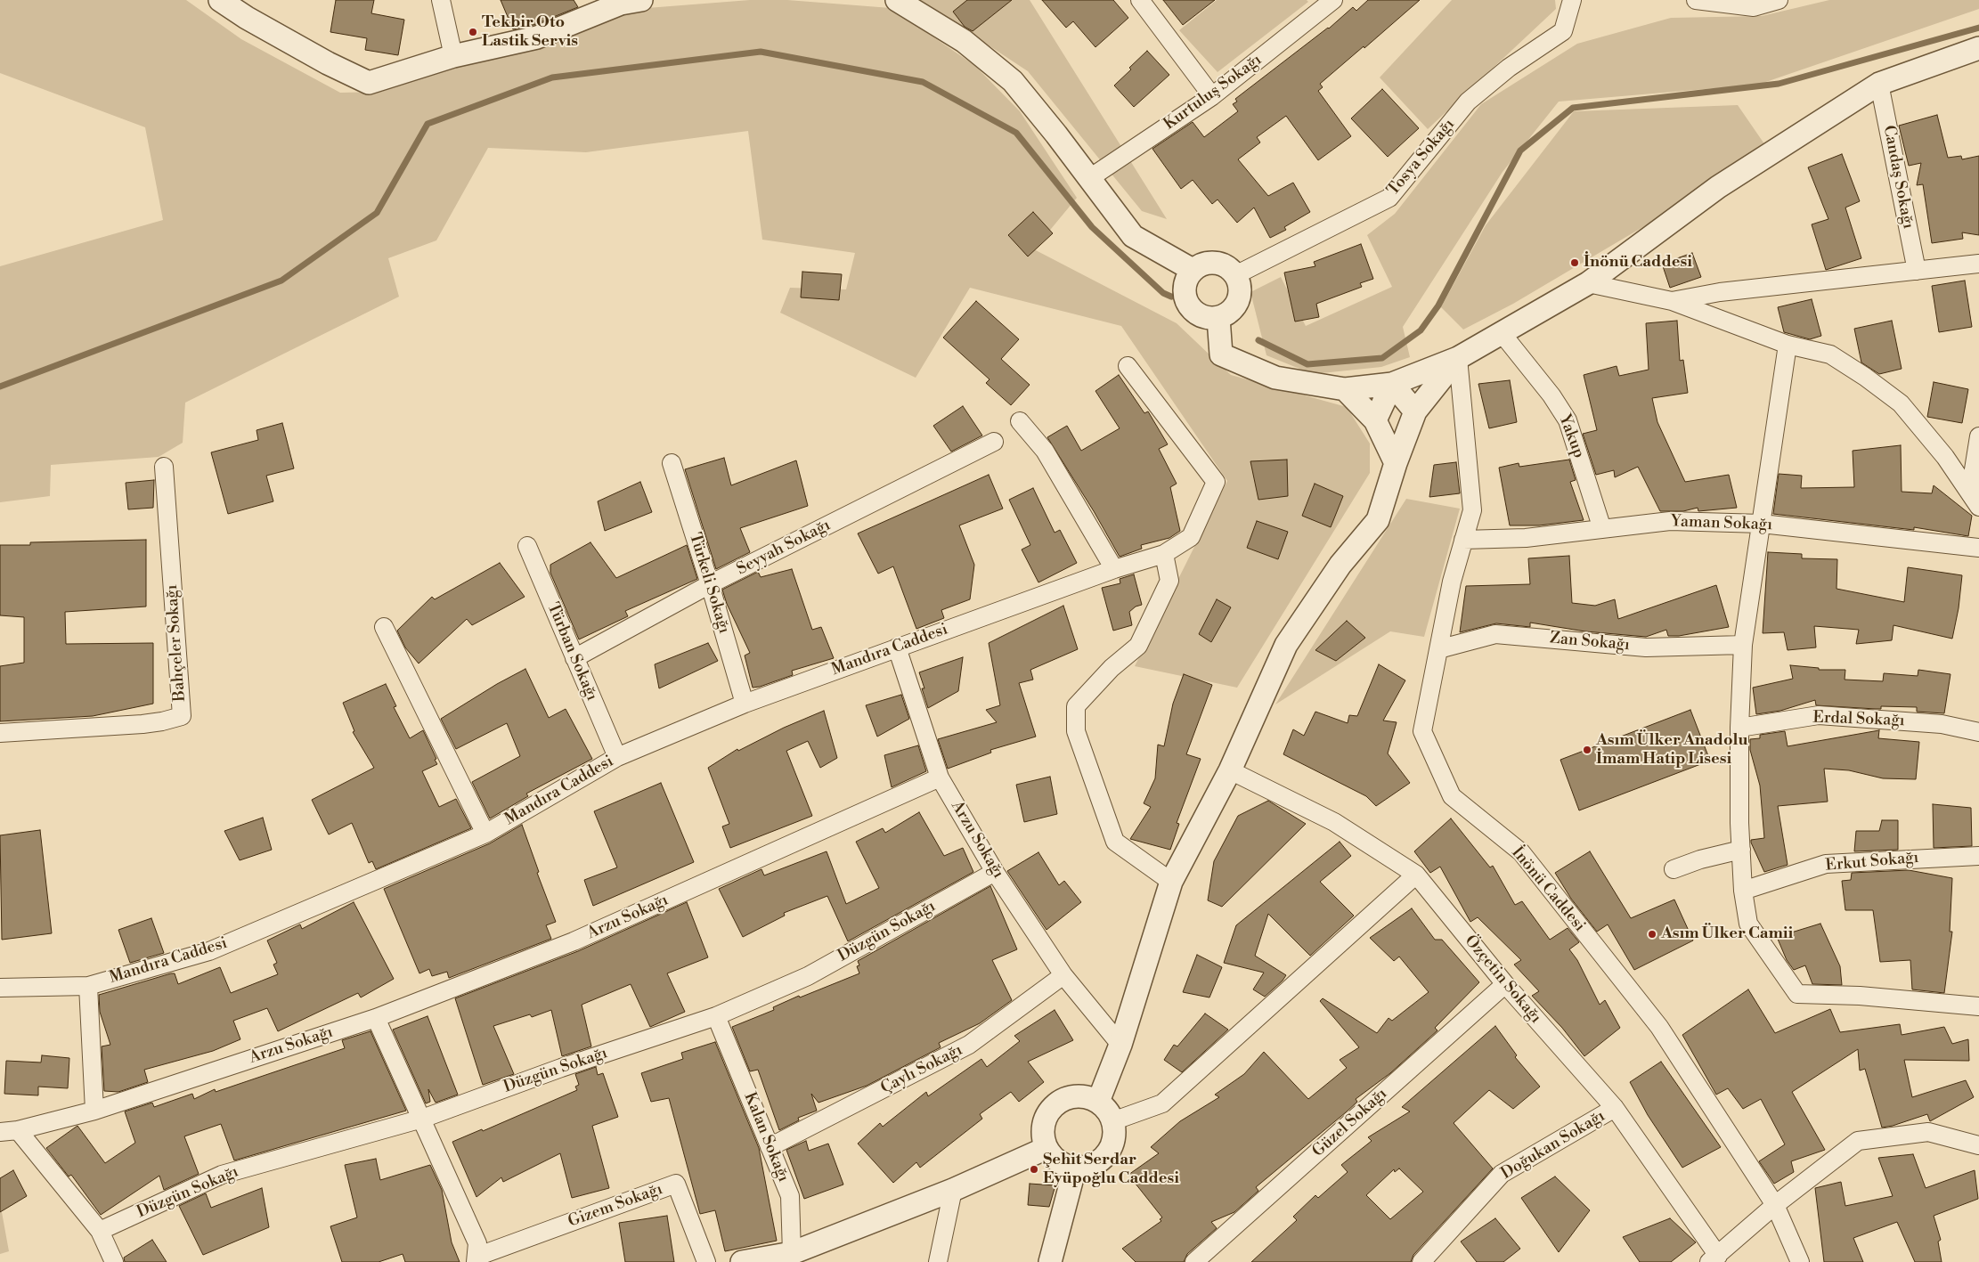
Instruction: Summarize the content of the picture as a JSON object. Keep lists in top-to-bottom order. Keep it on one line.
{"streets":{"street":["Kurtuluş Sokağı","Tosya Sokağı","Candaş Sokağı","Yakup","Yaman Sokağı","Seyyah Sokağı","Türkeli Sokağı","Zan Sokağı","Bahçeler Sokağı","Mandıra Caddesi","Türban Sokağı","Erdal Sokağı","Arzu Sokağı","Erkut Sokağı","İnönü Caddesi","Düzgün Sokağı","Özçetin Sokağı","Çaylı Sokağı","Güzel Sokağı","Kalan Sokağı","Doğukan Sokağı","Gizem Sokağı"]},"crossings":[["Yakup","Yaman Sokağı"],["Yaman Sokağı","İnönü Caddesi"],["Seyyah Sokağı","Türkeli Sokağı"],["Seyyah Sokağı","Türban Sokağı"],["Türkeli Sokağı","Mandıra Caddesi"],["Zan Sokağı","İnönü Caddesi"],["Mandıra Caddesi","Türban Sokağı"],["Arzu Sokağı","Düzgün Sokağı"],["Arzu Sokağı","Çaylı Sokağı"],["Düzgün Sokağı","Kalan Sokağı"],["Özçetin Sokağı","Güzel Sokağı"],["Özçetin Sokağı","Doğukan Sokağı"],["Çaylı Sokağı","Kalan Sokağı"]],"places":["Tekbir Oto Lastik Servis","İnönü Caddesi","Asım Ülker Anadolu İmam Hatip Lisesi","Asım Ülker Camii","Şehit Serdar Eyüpoğlu Caddesi"]}
